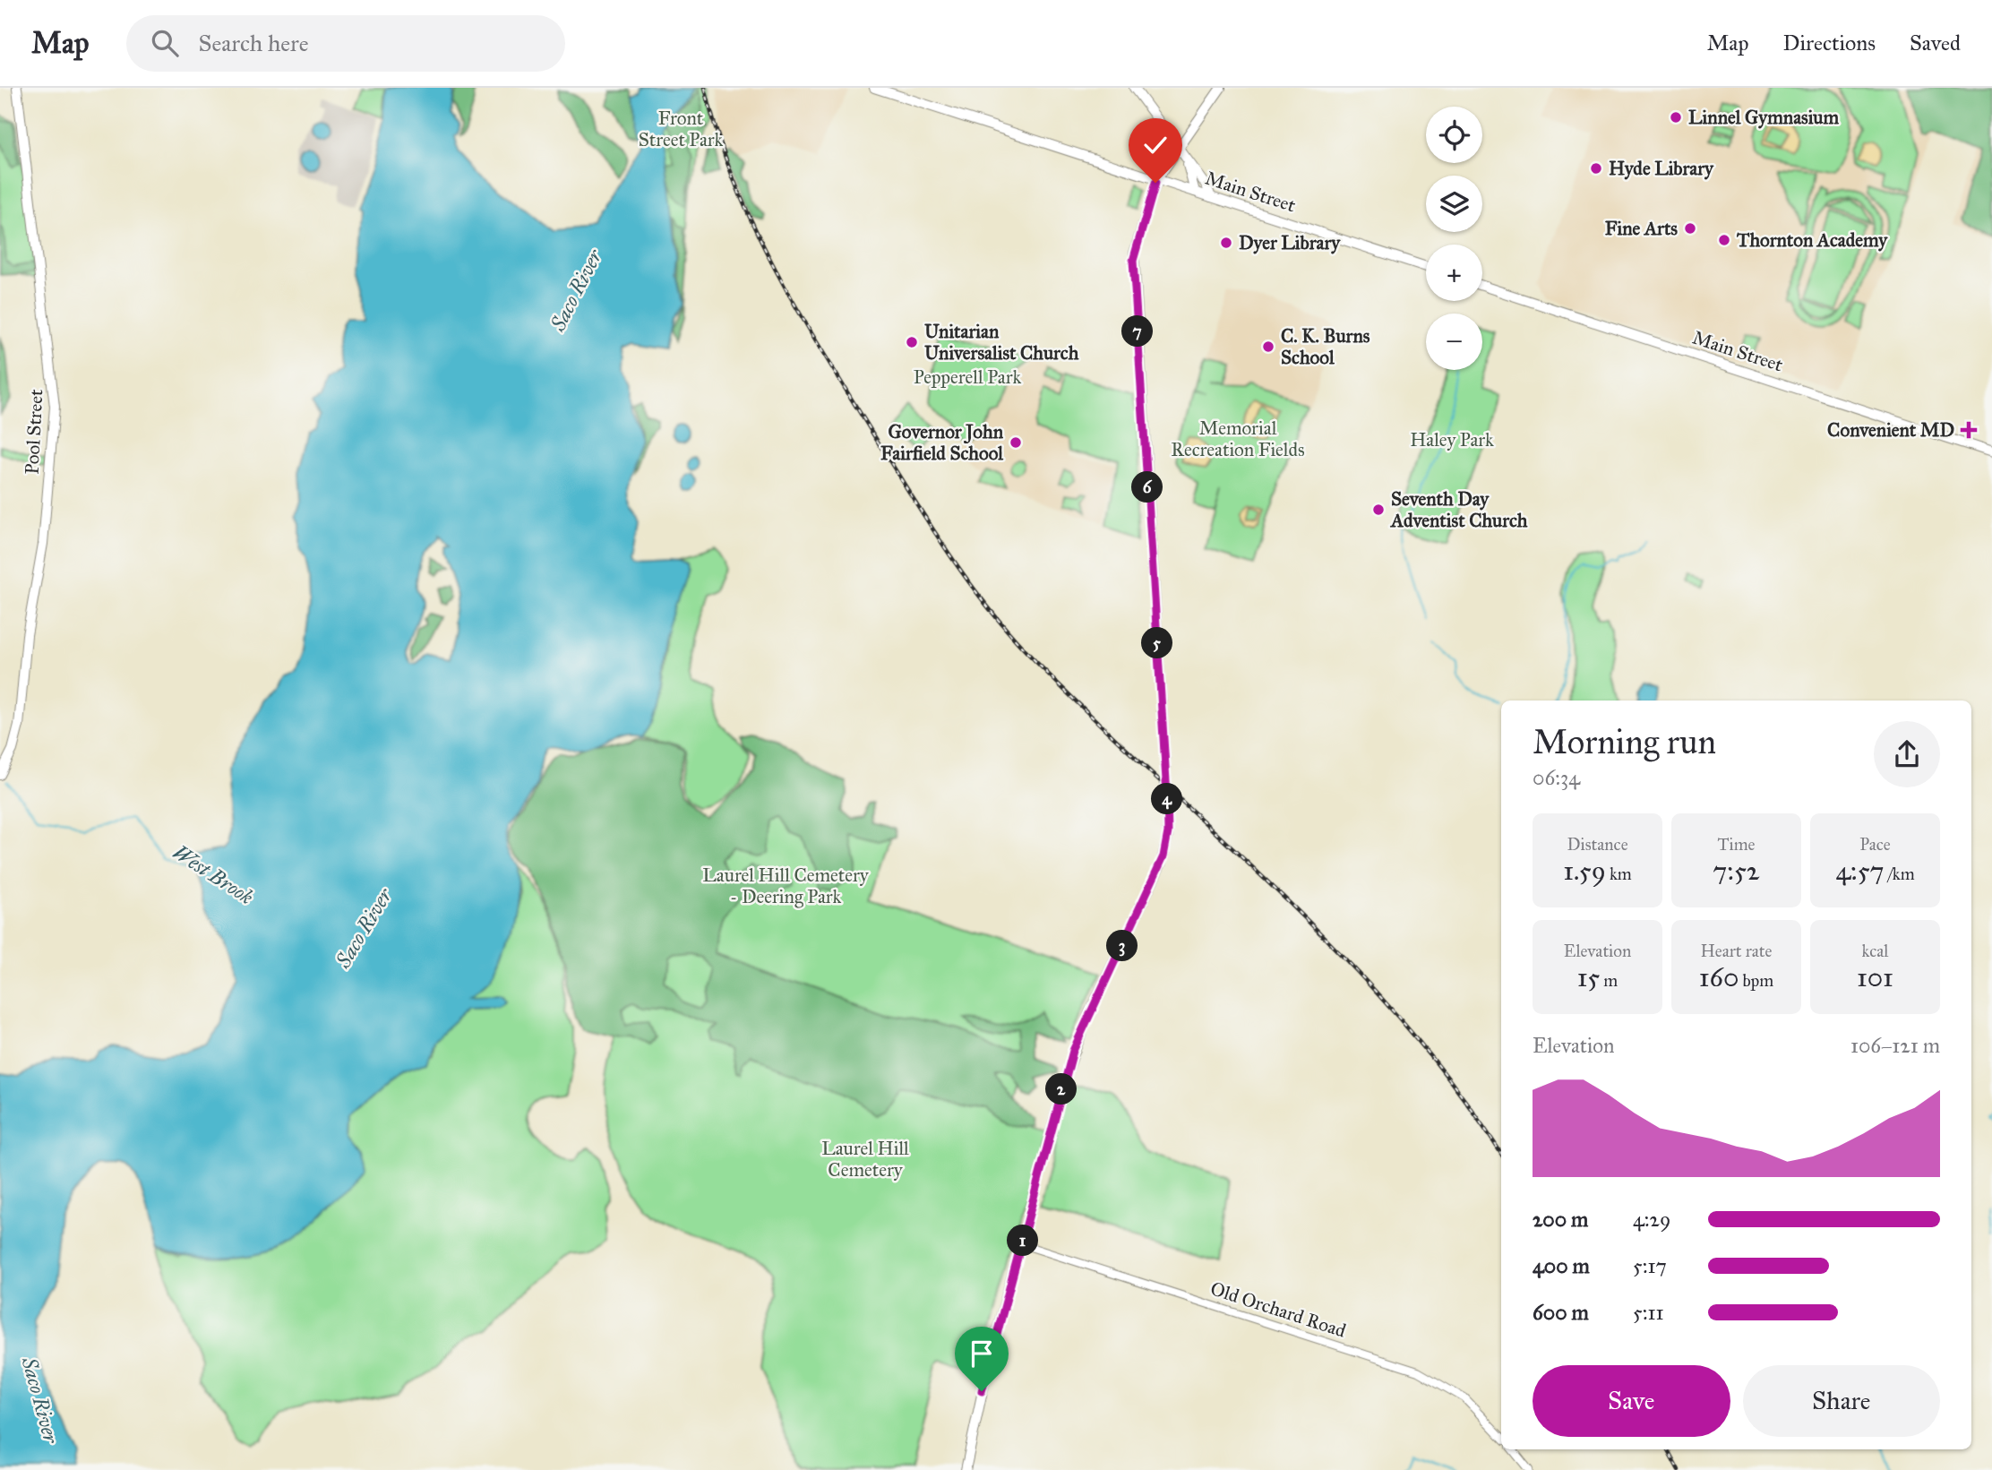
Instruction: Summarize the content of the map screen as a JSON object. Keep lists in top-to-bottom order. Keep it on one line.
{"streets":{"main road":["Main Street","Pool Street"],"street":["Old Orchard Road"]},"water":["Saco River","West Brook"],"parks":["Front Street Park","Pepperell Park","Memorial Recreation Fields","Haley Park","Laurel Hill Cemetery - Deering Park","Laurel Hill Cemetery"],"places":{"other":["Linnel Gymnasium","Hyde Library","Fine Arts","Thornton Academy","Dyer Library","Unitarian Universalist Church","C. K. Burns School","Governor John Fairfield School","Seventh Day Adventist Church"],"health":["Convenient MD"]},"page":{"header":"Map","search":"Search here","nav":["Map","Directions","Saved"],"map_buttons":["+","−"],"pins":["7","6","5","4","3","2","1"],"heading":["Morning run","06:34"],"stats":[["Distance","1.59 km"],["Time","7:52"],["Pace","4:57 /km"],["Elevation","15 m"],["Heart rate","160 bpm"],["kcal","101"]],"chart":["Elevation","106–121 m"],"list":[{"name":"200 m","note":"4:29"},{"name":"400 m","note":"5:17"},{"name":"600 m","note":"5:11"}],"buttons":["Save","Share"]}}
